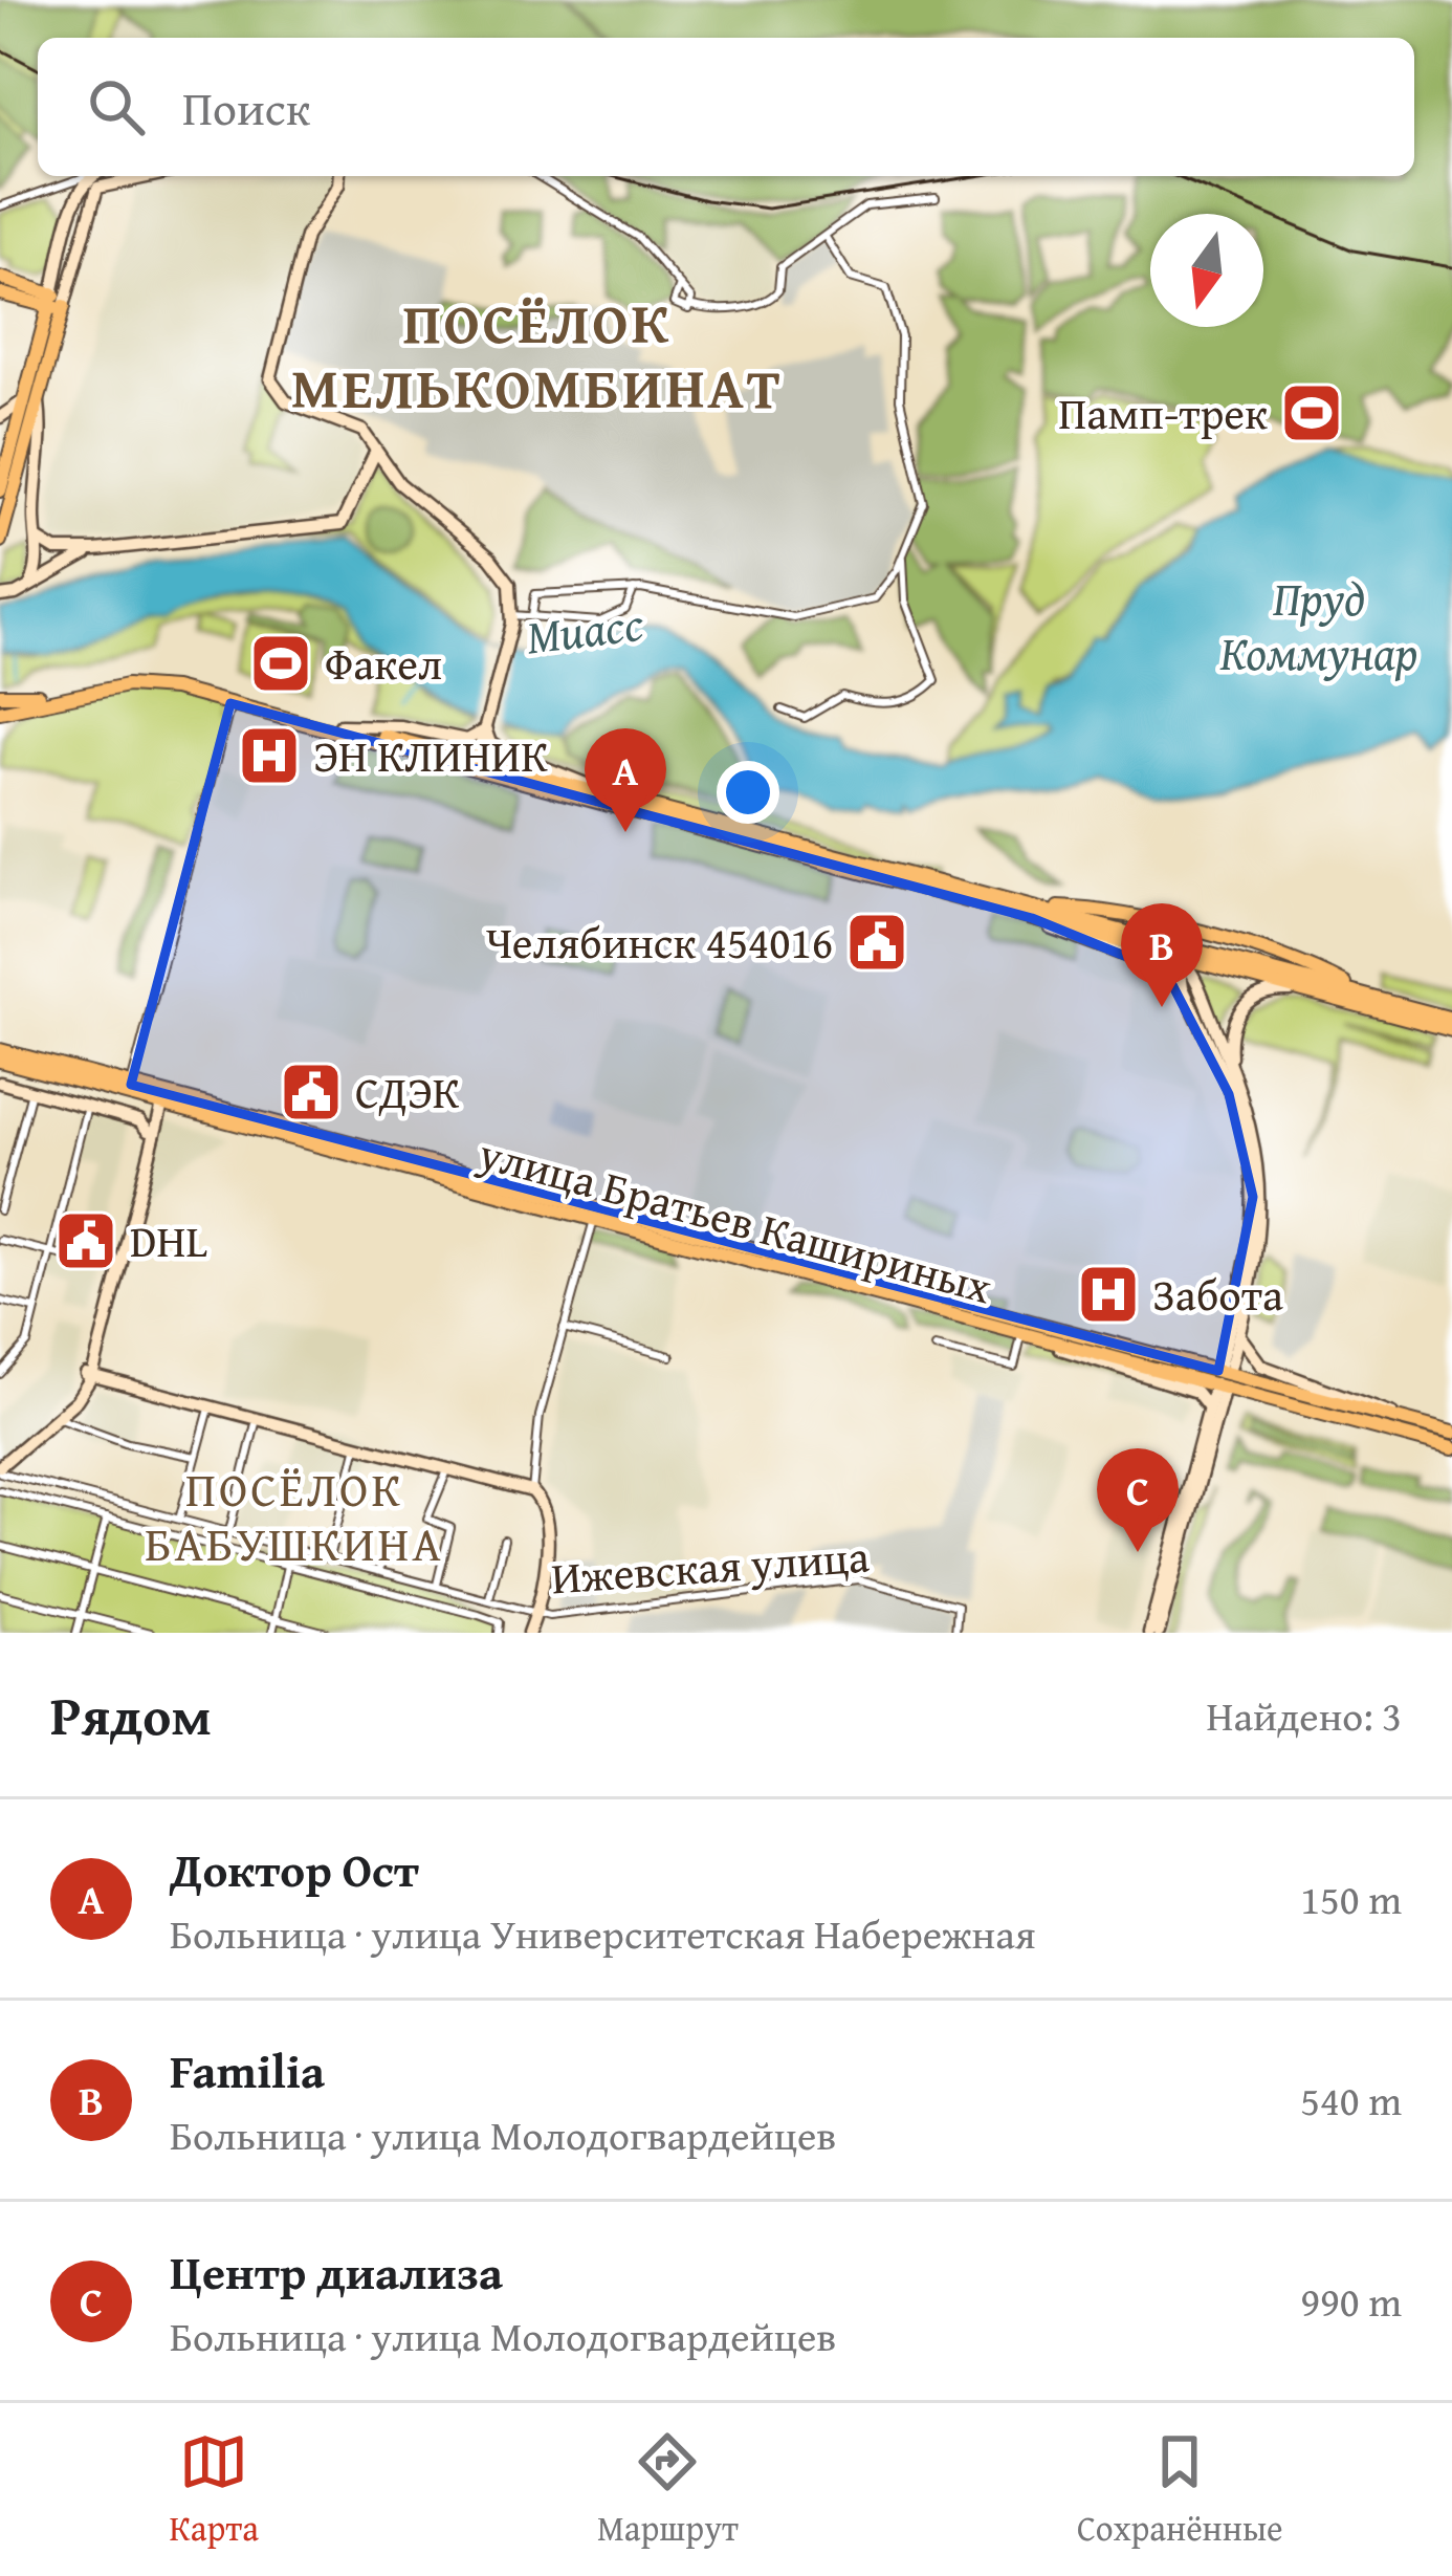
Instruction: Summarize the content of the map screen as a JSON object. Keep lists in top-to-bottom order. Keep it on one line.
{"streets":{"main road":["улица Братьев Кашириных"],"street":["Ижевская улица"]},"districts":["ПОСЁЛОК МЕЛЬКОМБИНАТ","ПОСЁЛОК БАБУШКИНА"],"water":["Пруд Коммунар","Миасс"],"places":{"sports":["Памп-трек","Факел"],"hospital":["ЭН КЛИНИК","Забота"],"public building":["Челябинск 454016","СДЭК","DHL"]},"north":"bottom","page":{"search":"Поиск","pins":["A","B","C"],"heading":["Рядом","Найдено: 3"],"list":[{"mark":"A","name":"Доктор Ост","note":"Больница · улица Университетская Набережная","value":"150 m"},{"mark":"B","name":"Familia","note":"Больница · улица Молодогвардейцев","value":"540 m"},{"mark":"C","name":"Центр диализа","note":"Больница · улица Молодогвардейцев","value":"990 m"}],"nav":["Карта","Маршрут","Сохранённые"]}}
